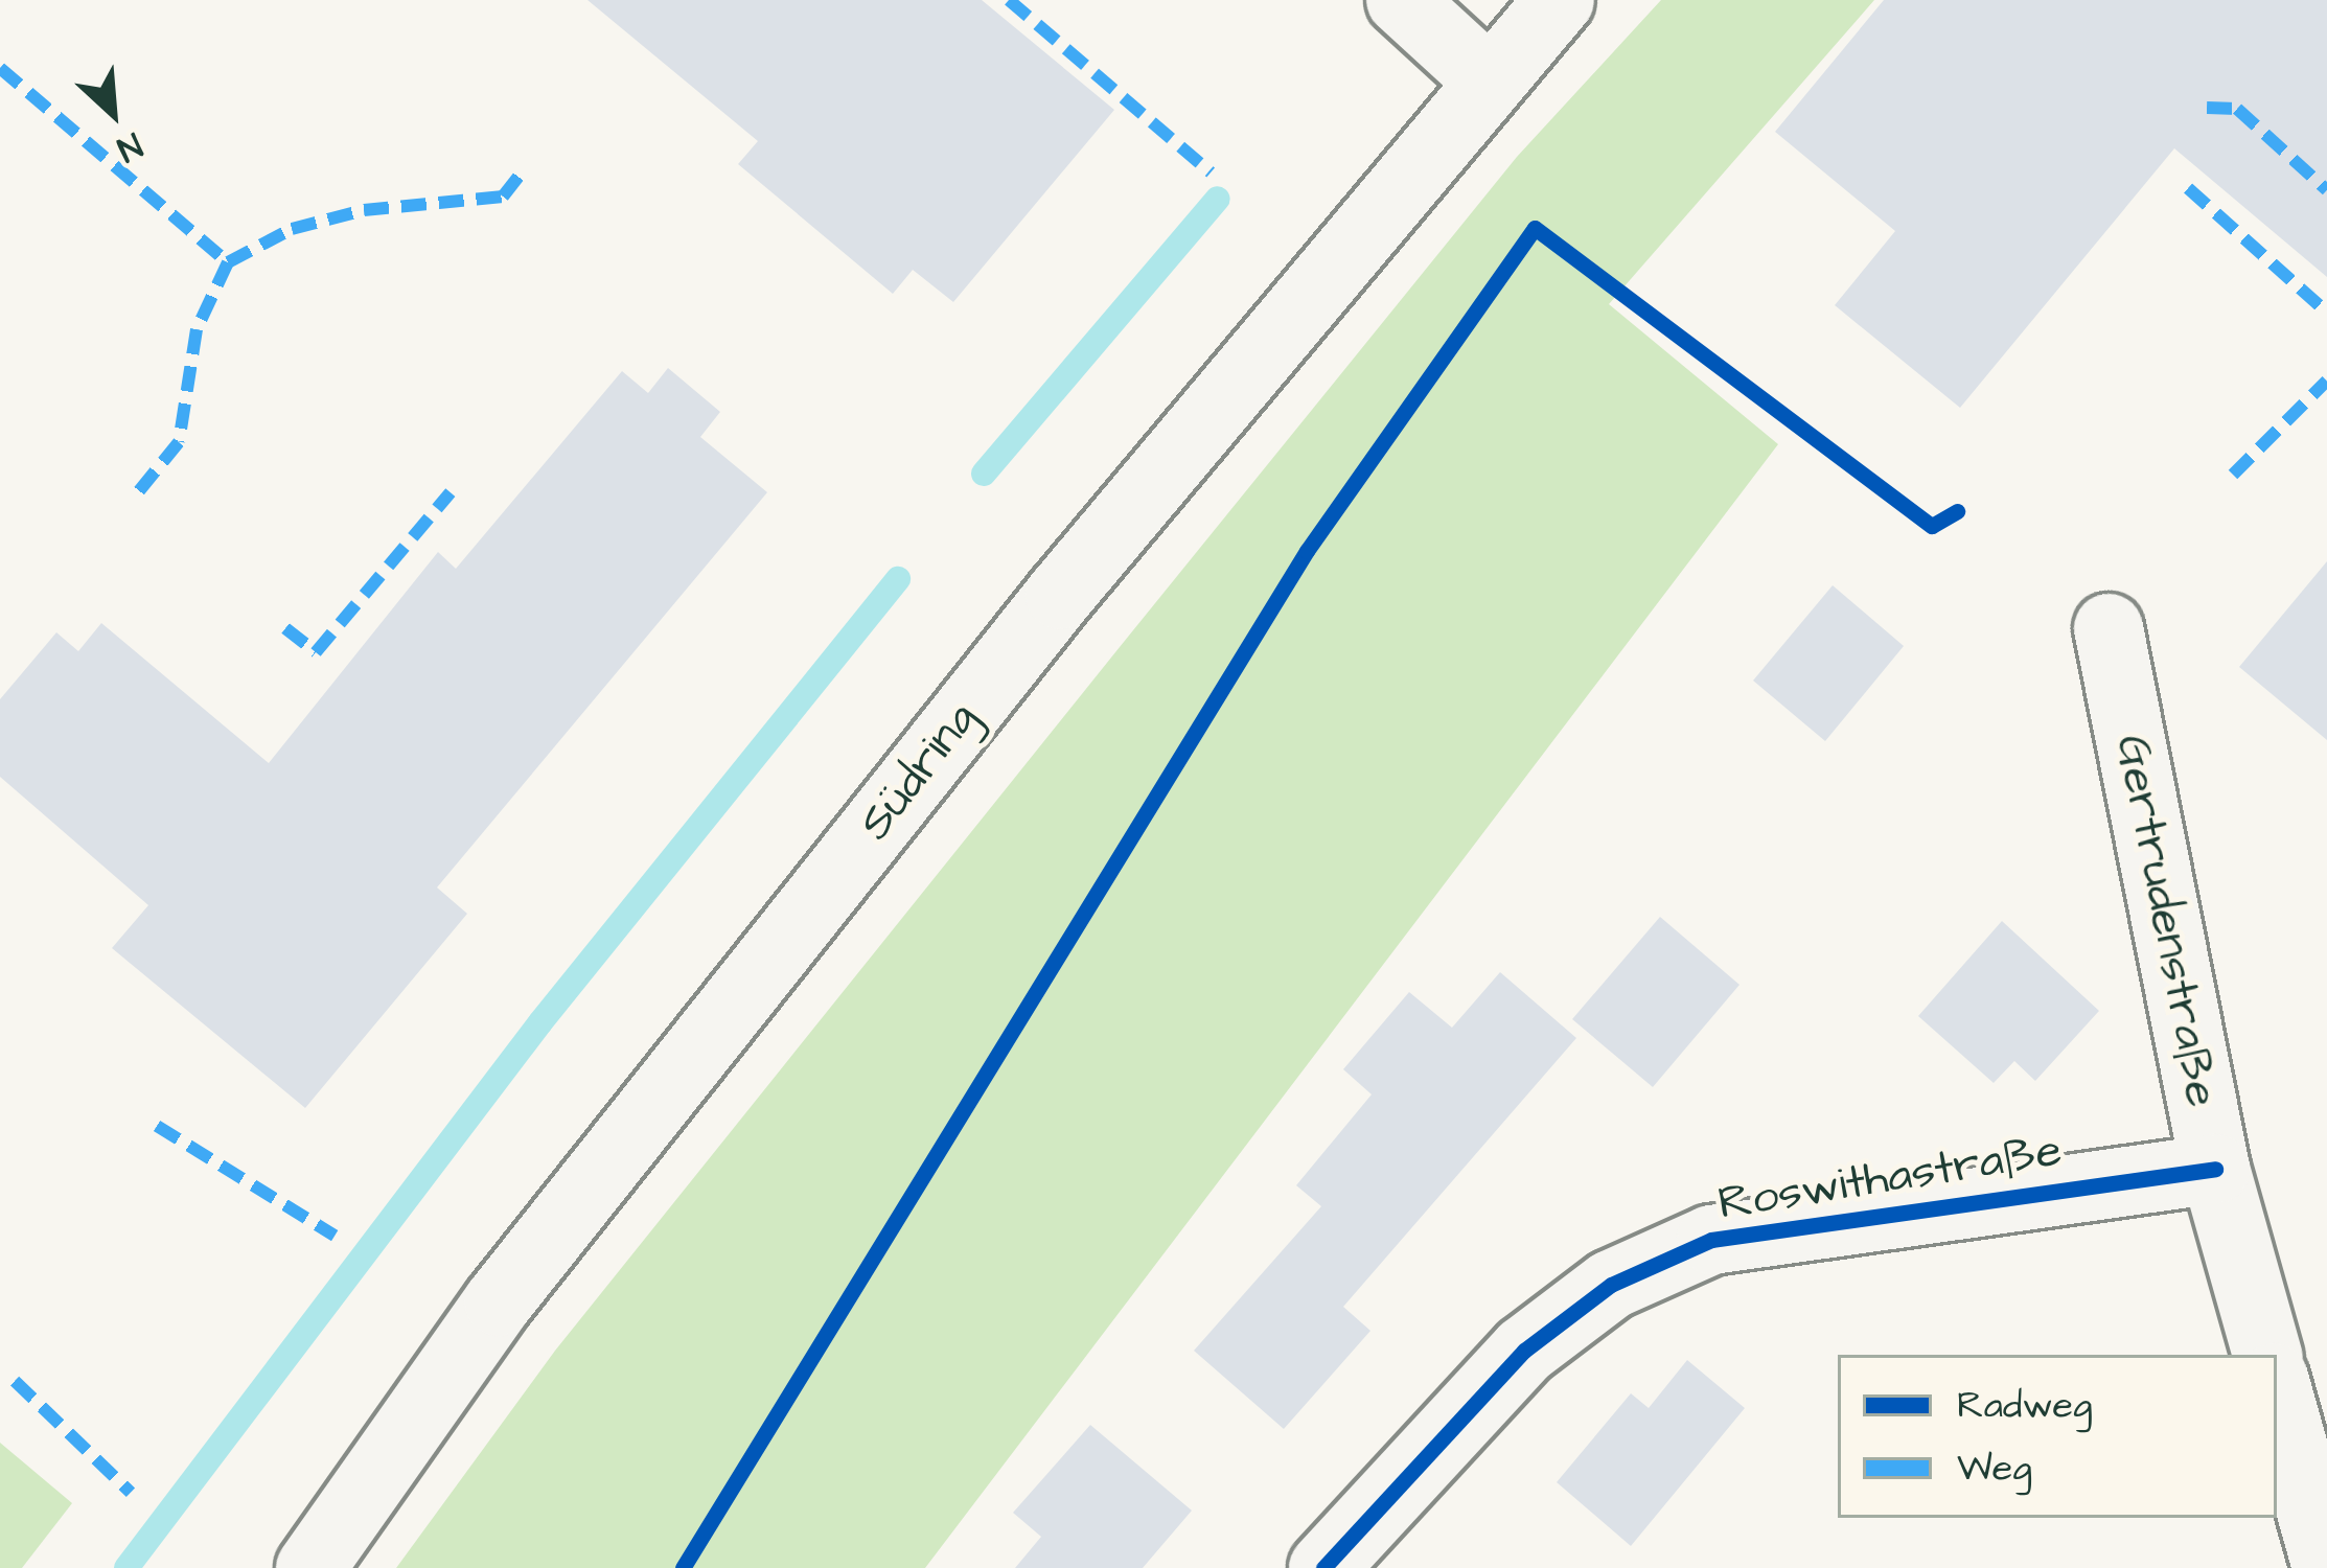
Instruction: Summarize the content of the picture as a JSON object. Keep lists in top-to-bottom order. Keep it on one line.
{"streets":{"street":["Südring","Gertrudenstraße","Roswithastraße"]},"crossings":[["Gertrudenstraße","Roswithastraße"]],"legend":["Radweg","Weg"],"north":"bottom right"}
